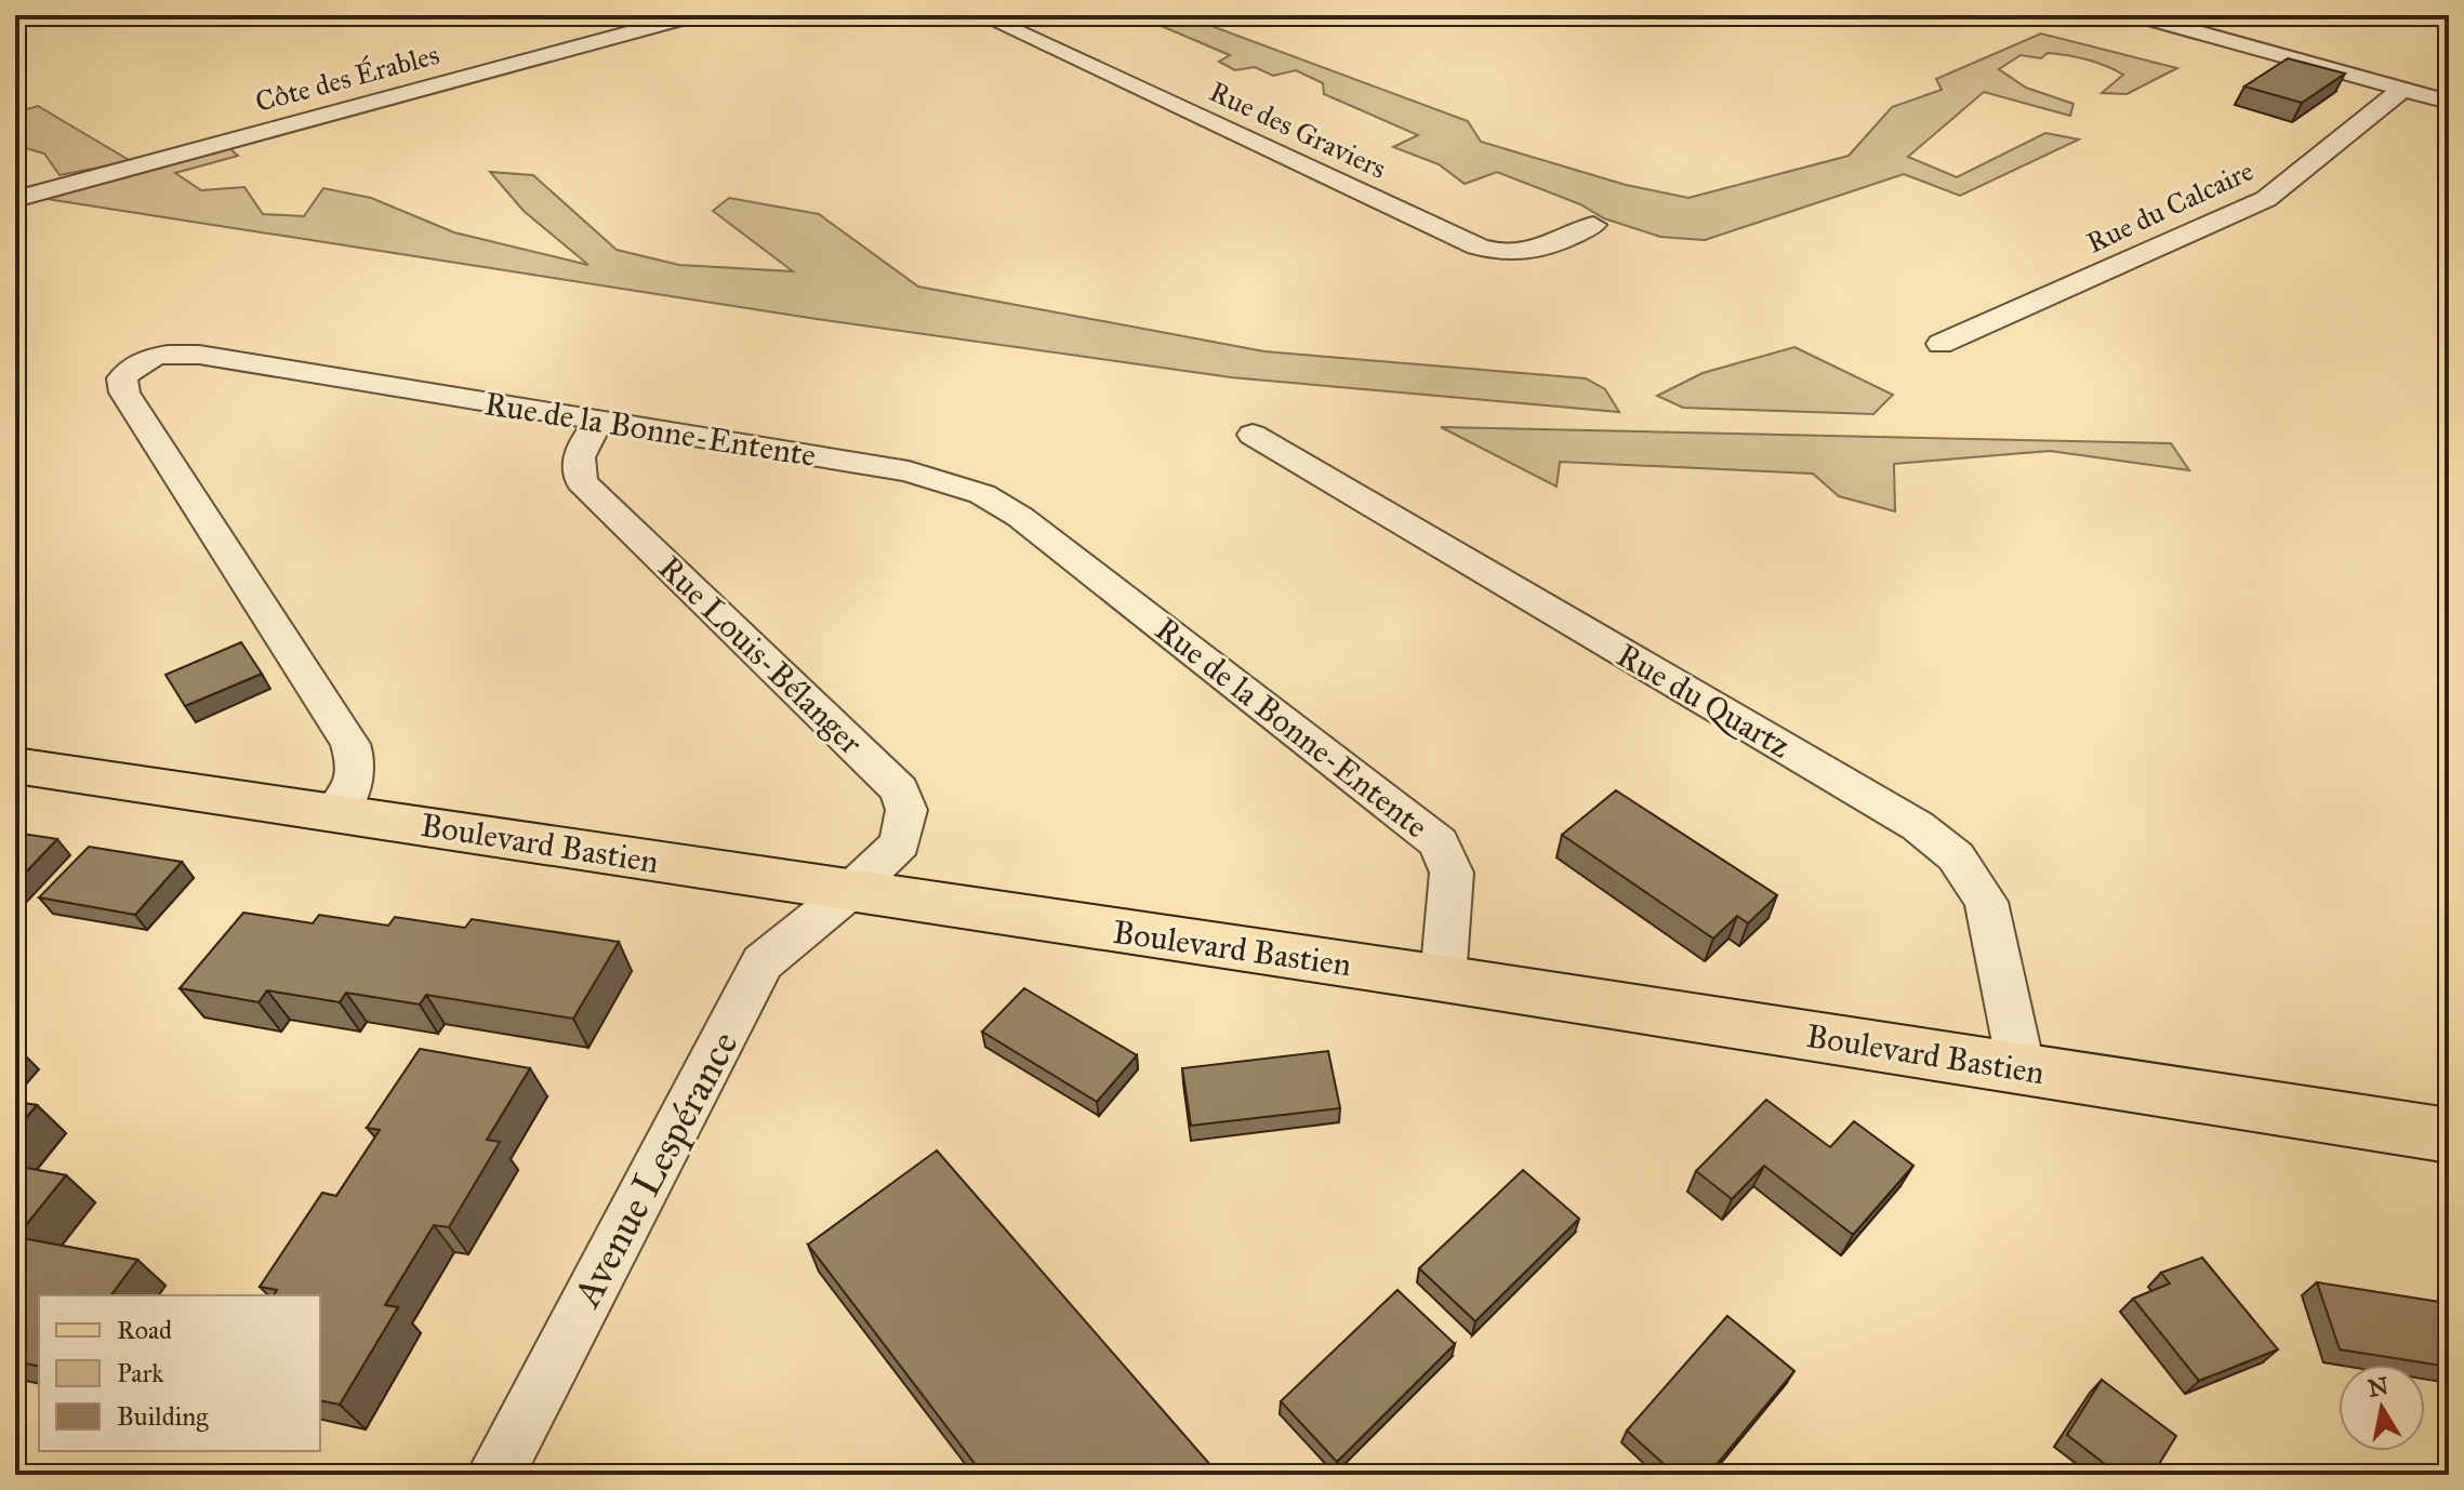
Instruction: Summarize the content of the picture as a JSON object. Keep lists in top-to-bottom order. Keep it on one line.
{"streets":{"main road":["Boulevard Bastien"],"street":["Côte des Érables","Rue des Graviers","Rue du Calcaire","Rue de la Bonne-Entente","Rue Louis-Bélanger","Rue du Quartz","Avenue Lespérance"]},"crossings":[["Rue de la Bonne-Entente","Rue Louis-Bélanger"],["Rue de la Bonne-Entente","Boulevard Bastien"],["Rue Louis-Bélanger","Boulevard Bastien"],["Rue Louis-Bélanger","Avenue Lespérance"],["Rue du Quartz","Boulevard Bastien"],["Boulevard Bastien","Avenue Lespérance"]],"legend":["Road","Park","Building"],"north":"top"}
